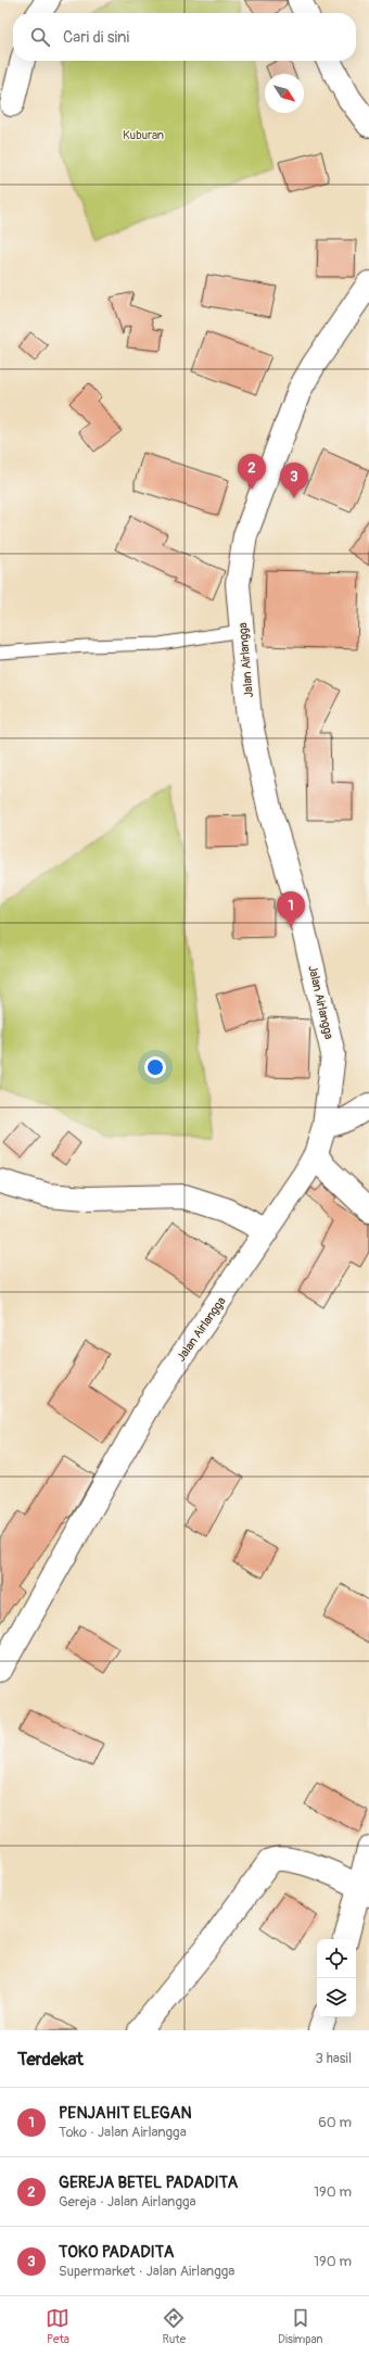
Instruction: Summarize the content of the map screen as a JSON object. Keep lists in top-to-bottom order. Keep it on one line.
{"streets":{"street":["Jalan Airlangga"]},"parks":["Kuburan"],"north":"bottom right","page":{"search":"Cari di sini","pins":["2","3","1"],"heading":["Terdekat","3 hasil"],"list":[{"mark":"1","name":"PENJAHIT ELEGAN","note":"Toko · Jalan Airlangga","value":"60 m"},{"mark":"2","name":"GEREJA BETEL PADADITA","note":"Gereja · Jalan Airlangga","value":"190 m"},{"mark":"3","name":"TOKO PADADITA","note":"Supermarket · Jalan Airlangga","value":"190 m"}],"nav":["Peta","Rute","Disimpan"]}}
